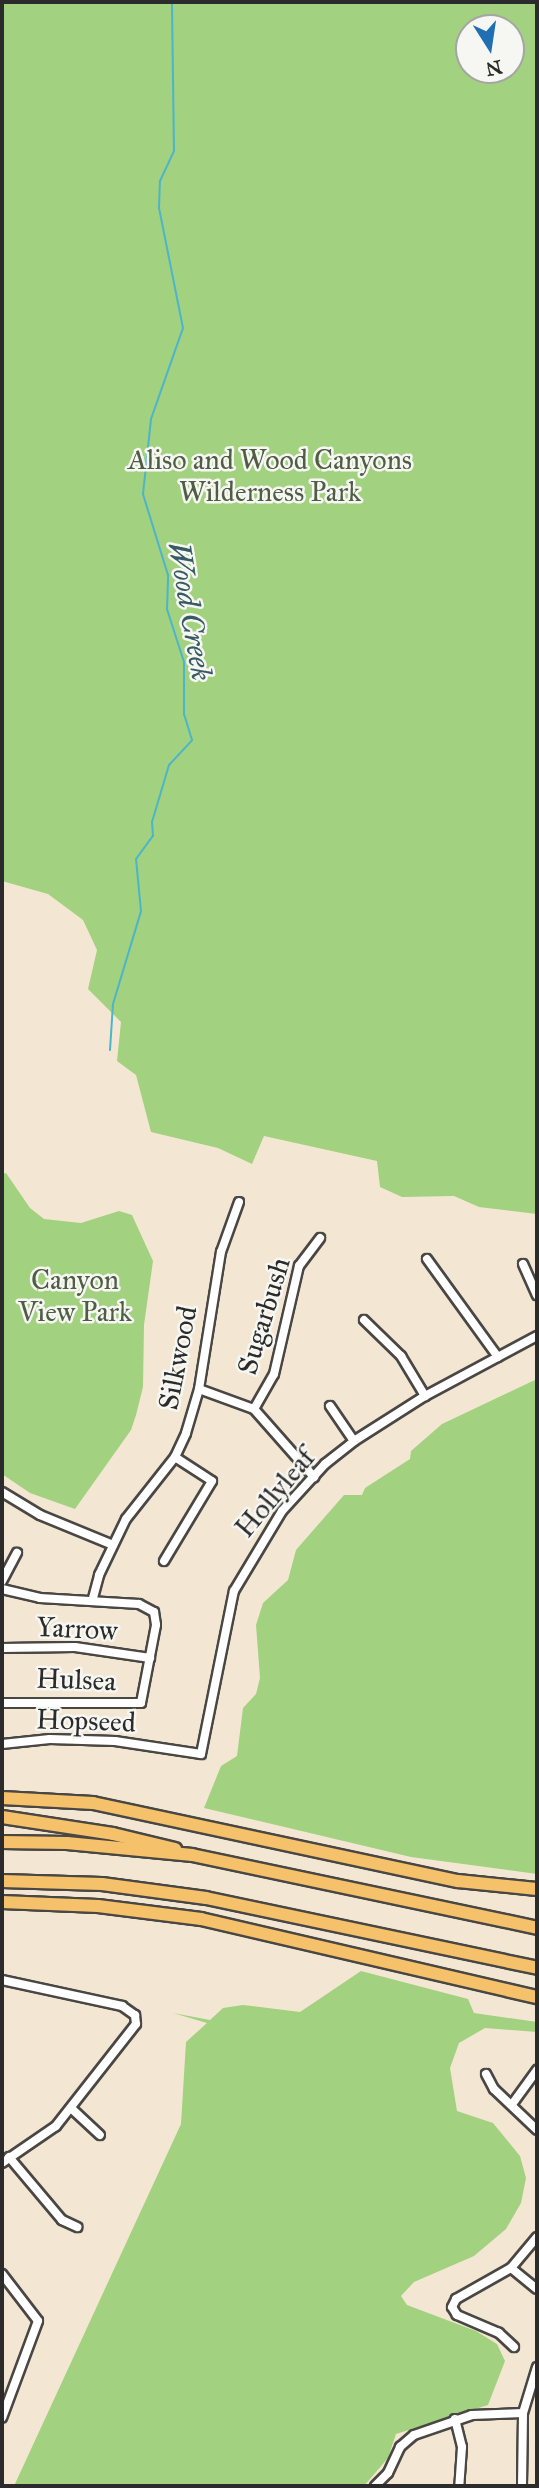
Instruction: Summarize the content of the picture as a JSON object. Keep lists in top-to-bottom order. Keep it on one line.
{"streets":{"street":["Sugarbush","Silkwood","Hollyleaf","Yarrow","Hulsea","Hopseed"]},"crossings":[["Hollyleaf","Hopseed"],["Yarrow","Hulsea"]],"water":["Wood Creek"],"parks":["Aliso and Wood Canyons Wilderness Park","Canyon View Park"],"north":"bottom"}
